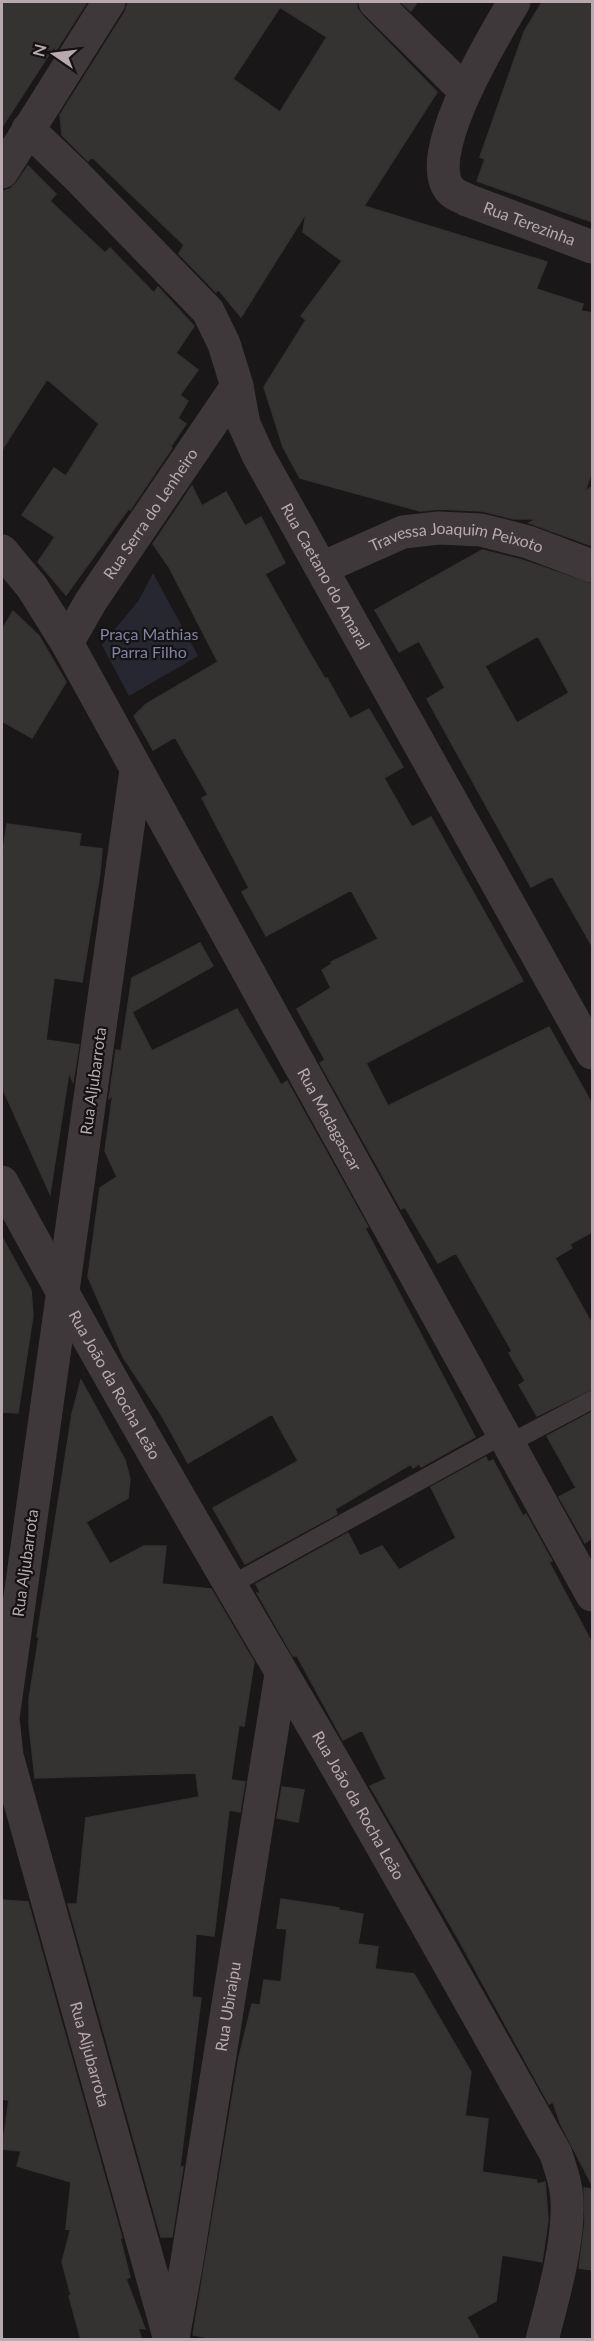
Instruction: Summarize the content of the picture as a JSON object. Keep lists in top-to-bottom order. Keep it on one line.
{"streets":{"street":["Rua Terezinha","Rua Serra do Lenheiro","Travessa Joaquim Peixoto","Rua Caetano do Amaral","Rua Aljubarrota","Rua Madagascar","Rua João da Rocha Leão","Rua Ubiraipu"]},"crossings":[["Rua Serra do Lenheiro","Rua Caetano do Amaral"],["Rua Serra do Lenheiro","Rua Madagascar"],["Travessa Joaquim Peixoto","Rua Caetano do Amaral"],["Rua Aljubarrota","Rua Madagascar"],["Rua Aljubarrota","Rua João da Rocha Leão"],["Rua Aljubarrota","Rua Ubiraipu"],["Rua João da Rocha Leão","Rua Ubiraipu"]],"parks":["Praça Mathias Parra Filho"],"north":"left"}
